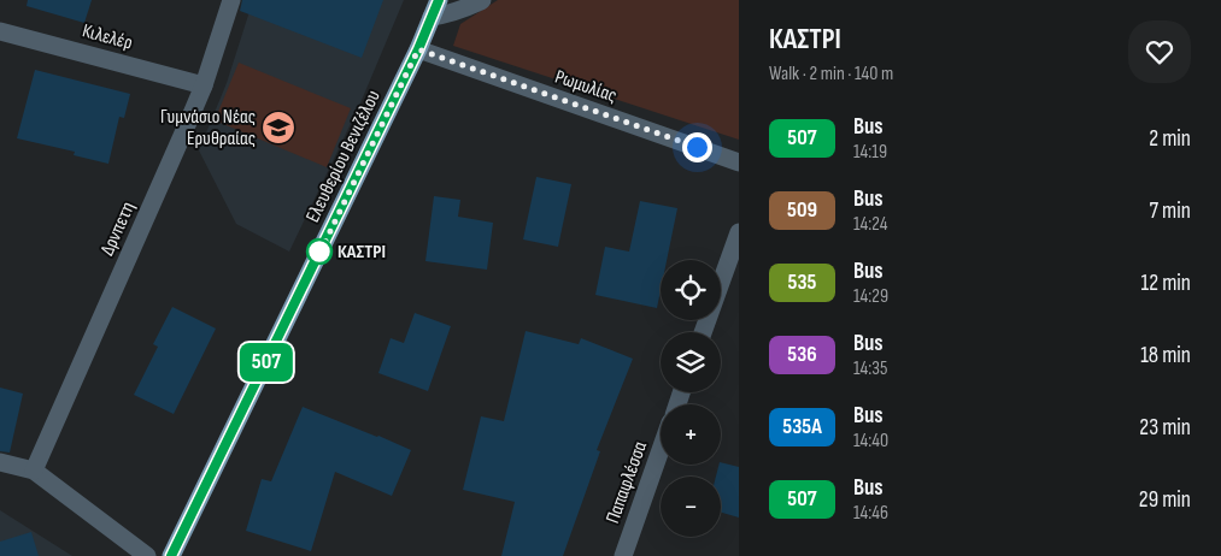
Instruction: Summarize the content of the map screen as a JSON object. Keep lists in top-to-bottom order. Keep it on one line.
{"streets":{"main road":["Ελευθερίου Βενιζέλου"],"street":["Κιλελέρ","Ρωμυλίας","Δρνπετη","Παπαφλέσσα"]},"crossings":[["Κιλελέρ","Δρνπετη"],["Ρωμυλίας","Ελευθερίου Βενιζέλου"]],"places":{"school or university":["Γυμνάσιο Νέας Ερυθραίας"],"other":["ΚΑΣΤΡΙ"]},"lines":["bus line 507"],"page":{"on_map":"507","heading":["ΚΑΣΤΡΙ","Walk · 2 min · 140 m"],"list":[{"mark":"507","name":"Bus","note":"14:19","value":"2 min"},{"mark":"509","name":"Bus","note":"14:24","value":"7 min"},{"mark":"535","name":"Bus","note":"14:29","value":"12 min"},{"mark":"536","name":"Bus","note":"14:35","value":"18 min"},{"mark":"535A","name":"Bus","note":"14:40","value":"23 min"},{"mark":"507","name":"Bus","note":"14:46","value":"29 min"}],"map_buttons":["+","−"]}}
